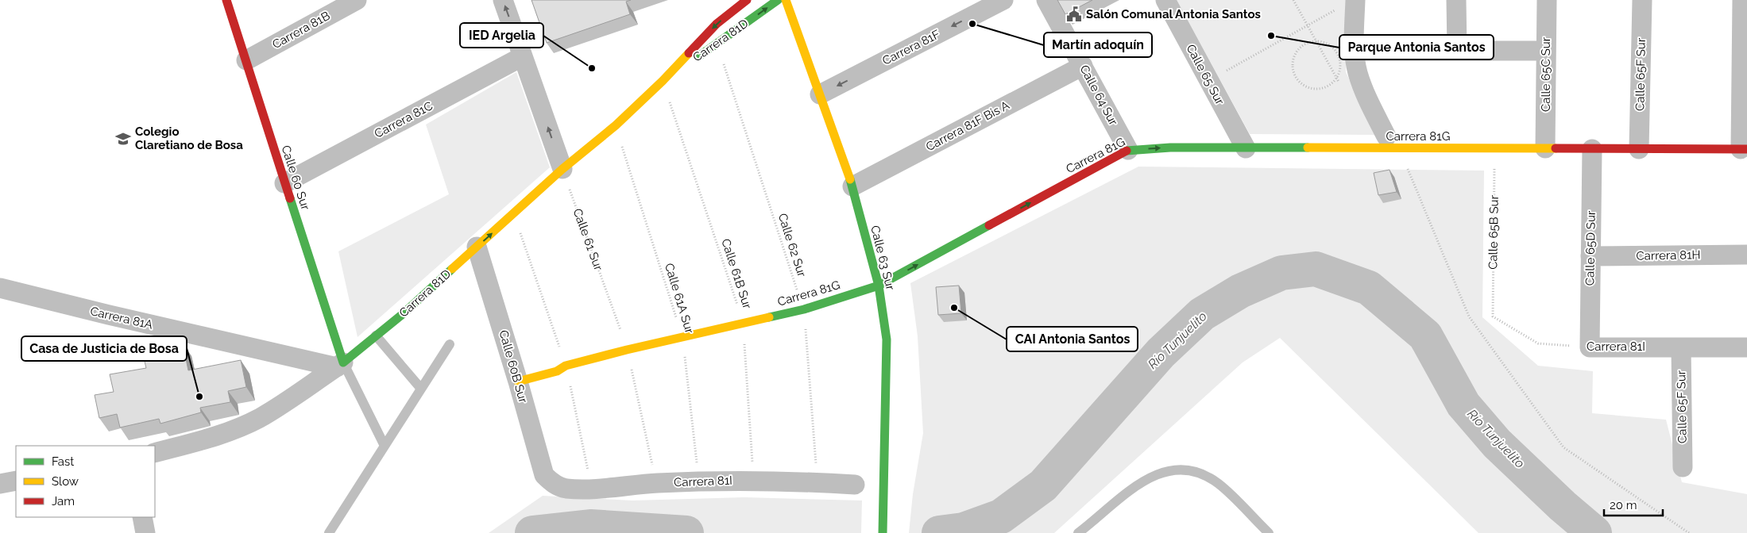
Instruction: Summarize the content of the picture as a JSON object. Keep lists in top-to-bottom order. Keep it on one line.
{"streets":{"street":["Carrera 81B","Carrera 81D","Carrera 81F","Calle 65 Sur","Calle 65C Sur","Calle 65F Sur","Calle 64 Sur","Carrera 81C","Carrera 81F Bis A","Carrera 81G","Calle 60 Sur","Calle 65D Sur","Carrera 81H","Calle 63 Sur","Carrera 81A","Carrera 81I","Calle 60B Sur"],"path":["Calle 65B Sur","Calle 61 Sur","Calle 62 Sur","Calle 61B Sur","Calle 61A Sur"]},"crossings":[["Carrera 81B","Calle 60 Sur"],["Carrera 81D","Calle 60 Sur"],["Carrera 81D","Calle 61 Sur"],["Carrera 81D","Calle 62 Sur"],["Carrera 81D","Calle 63 Sur"],["Carrera 81D","Calle 61B Sur"],["Carrera 81D","Calle 61A Sur"],["Carrera 81D","Carrera 81A"],["Carrera 81D","Calle 60B Sur"],["Carrera 81F","Calle 63 Sur"],["Calle 65 Sur","Carrera 81G"],["Calle 65C Sur","Carrera 81G"],["Calle 65F Sur","Carrera 81G"],["Calle 65F Sur","Carrera 81I"],["Calle 64 Sur","Carrera 81F Bis A"],["Calle 64 Sur","Carrera 81G"],["Carrera 81C","Calle 60 Sur"],["Carrera 81F Bis A","Calle 63 Sur"],["Carrera 81G","Calle 65B Sur"],["Carrera 81G","Calle 61 Sur"],["Carrera 81G","Calle 62 Sur"],["Carrera 81G","Calle 65D Sur"],["Carrera 81G","Calle 63 Sur"],["Carrera 81G","Calle 61B Sur"],["Carrera 81G","Calle 61A Sur"],["Carrera 81G","Calle 60B Sur"],["Calle 60 Sur","Carrera 81A"],["Calle 65B Sur","Carrera 81I"],["Calle 61 Sur","Carrera 81I"],["Calle 62 Sur","Carrera 81I"],["Calle 65D Sur","Carrera 81H"],["Calle 65D Sur","Carrera 81I"],["Calle 61B Sur","Carrera 81I"],["Calle 61A Sur","Carrera 81I"],["Carrera 81I","Calle 60B Sur"]],"one_way":["Carrera 81F"],"water":["Río Tunjuelito"],"places":{"public building":["Salón Comunal Antonia Santos"],"other":["Martín adoquín","Parque Antonia Santos","IED Argelia","CAI Antonia Santos","Casa de Justicia de Bosa"],"school or university":["Colegio Claretiano de Bosa"]},"legend":["Fast","Slow","Jam"],"scale_bar":"20 m"}
